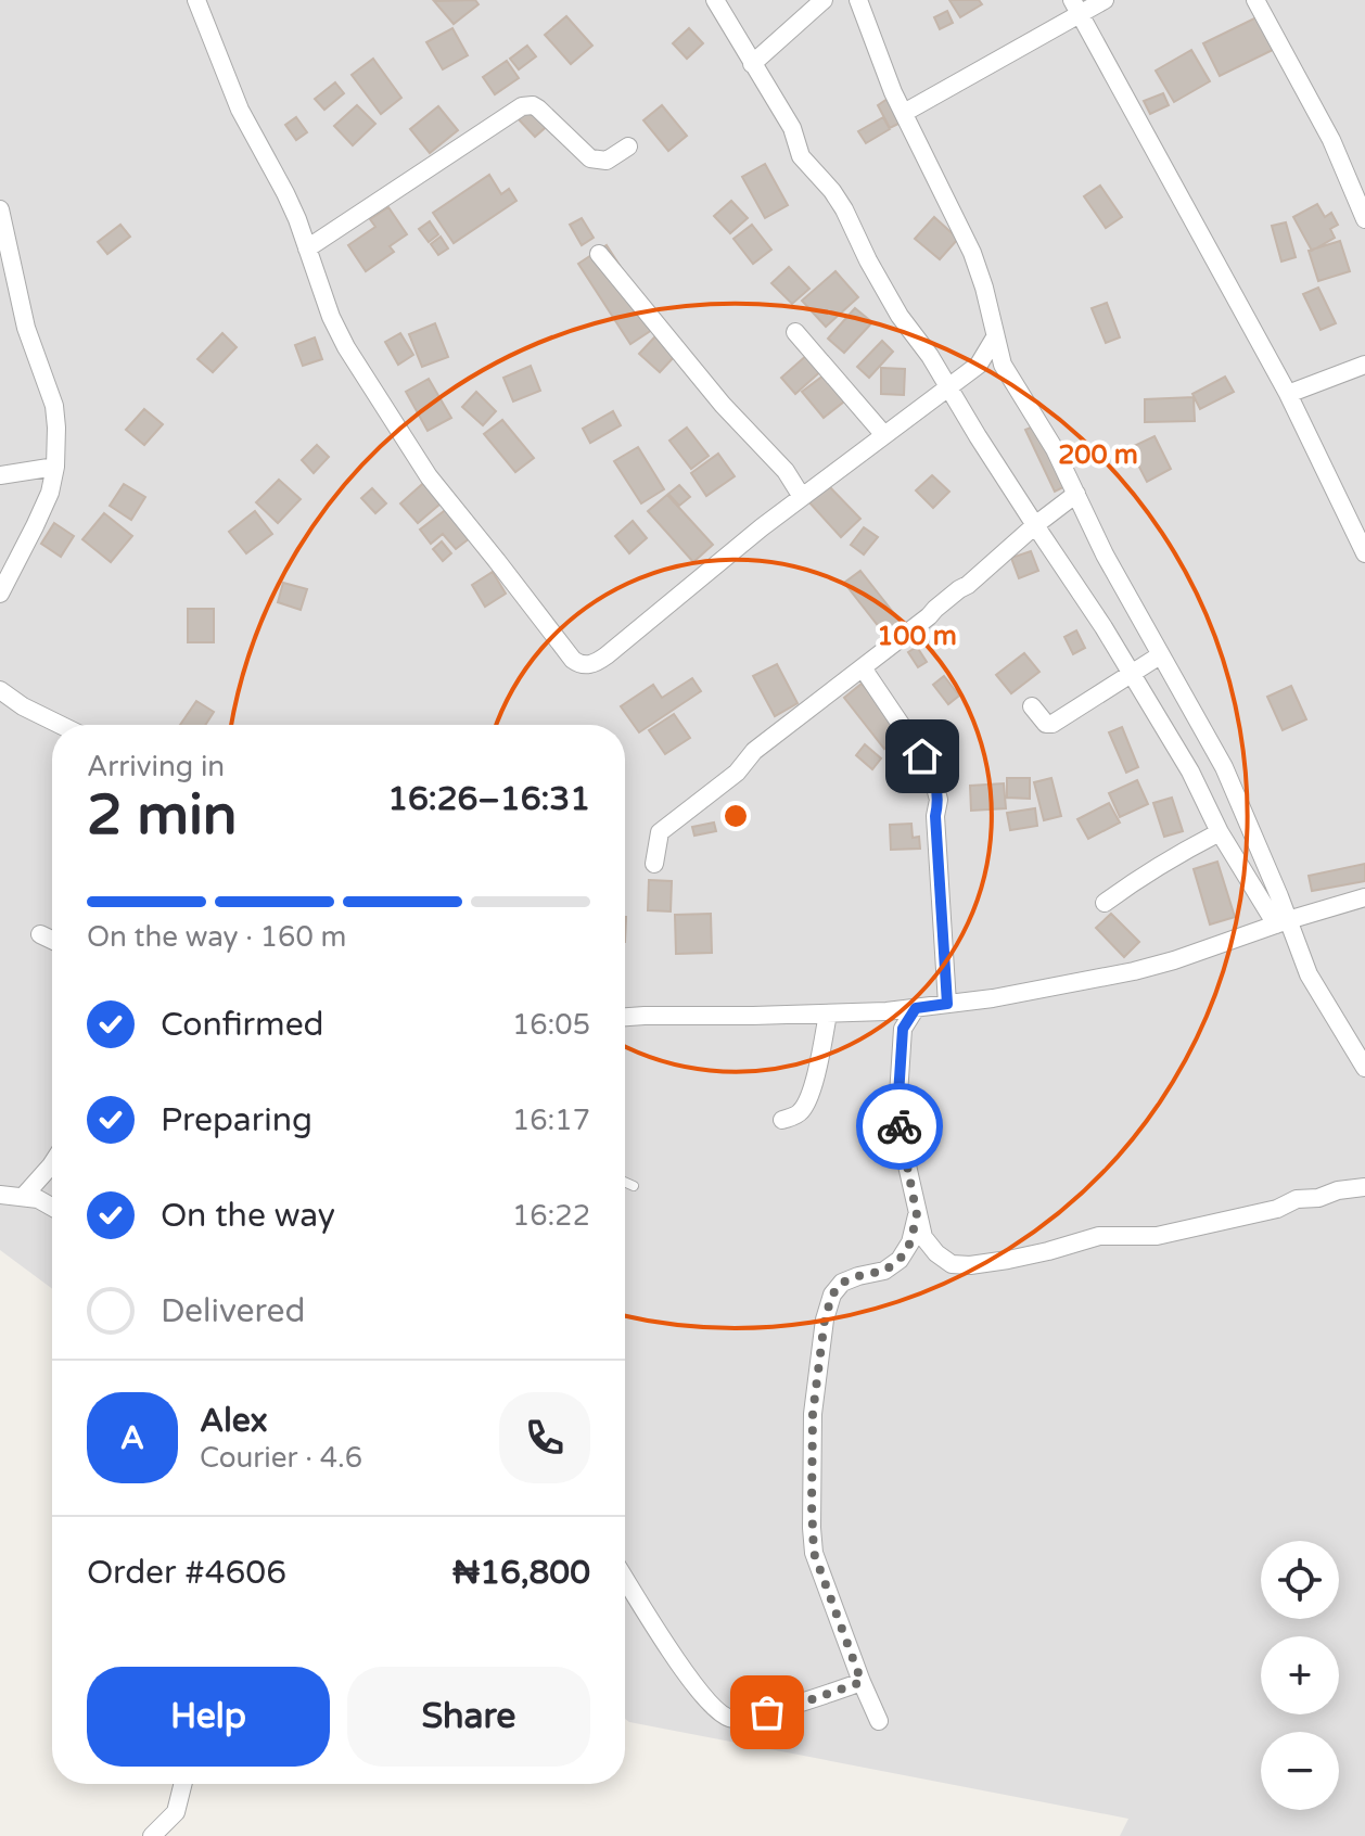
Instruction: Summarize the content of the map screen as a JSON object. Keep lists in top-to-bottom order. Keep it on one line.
{"page":{"heading":["2 min","Arriving in","16:26–16:31"],"panel":["Alex","Courier · 4.6","Order #4606","₦16,800"],"bar":"On the way · 160 m","list":[["Confirmed","16:05"],["Preparing","16:17"],["On the way","16:22"],"Delivered"],"round":"A","map_buttons":["+","−"],"buttons":["Help","Share"]},"rings":["200 m","100 m"]}
